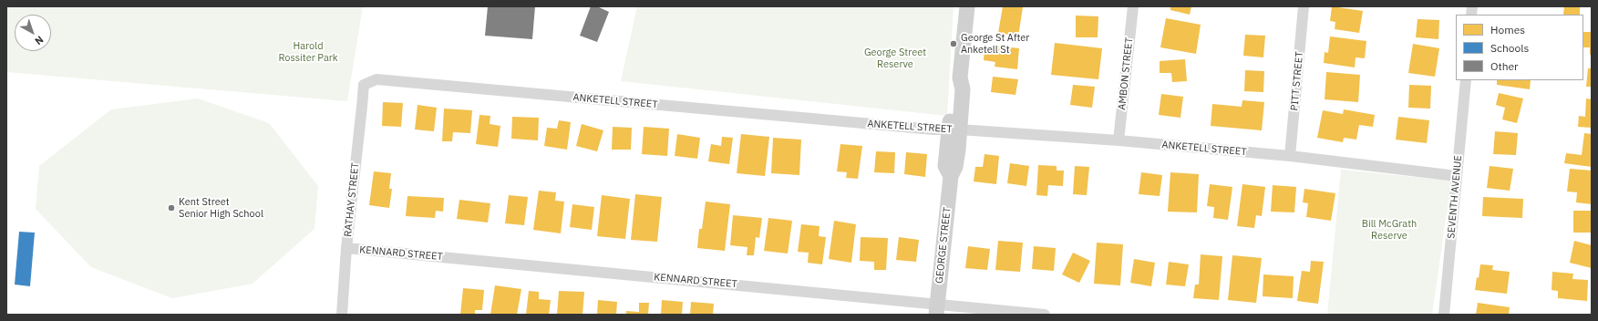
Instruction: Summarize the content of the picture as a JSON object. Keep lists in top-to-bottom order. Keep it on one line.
{"streets":{"main road":["GEORGE STREET"],"street":["AMBON STREET","PITT STREET","ANKETELL STREET","SEVENTH AVENUE","RATHAY STREET","KENNARD STREET"]},"crossings":[["AMBON STREET","ANKETELL STREET"],["PITT STREET","ANKETELL STREET"],["ANKETELL STREET","SEVENTH AVENUE"],["ANKETELL STREET","RATHAY STREET"],["ANKETELL STREET","GEORGE STREET"],["RATHAY STREET","KENNARD STREET"],["GEORGE STREET","KENNARD STREET"]],"parks":["Harold Rossiter Park","George Street Reserve","Bill McGrath Reserve"],"places":["George St After Anketell St","Kent Street Senior High School"],"legend":["Homes","Schools","Other"],"north":"bottom right"}
